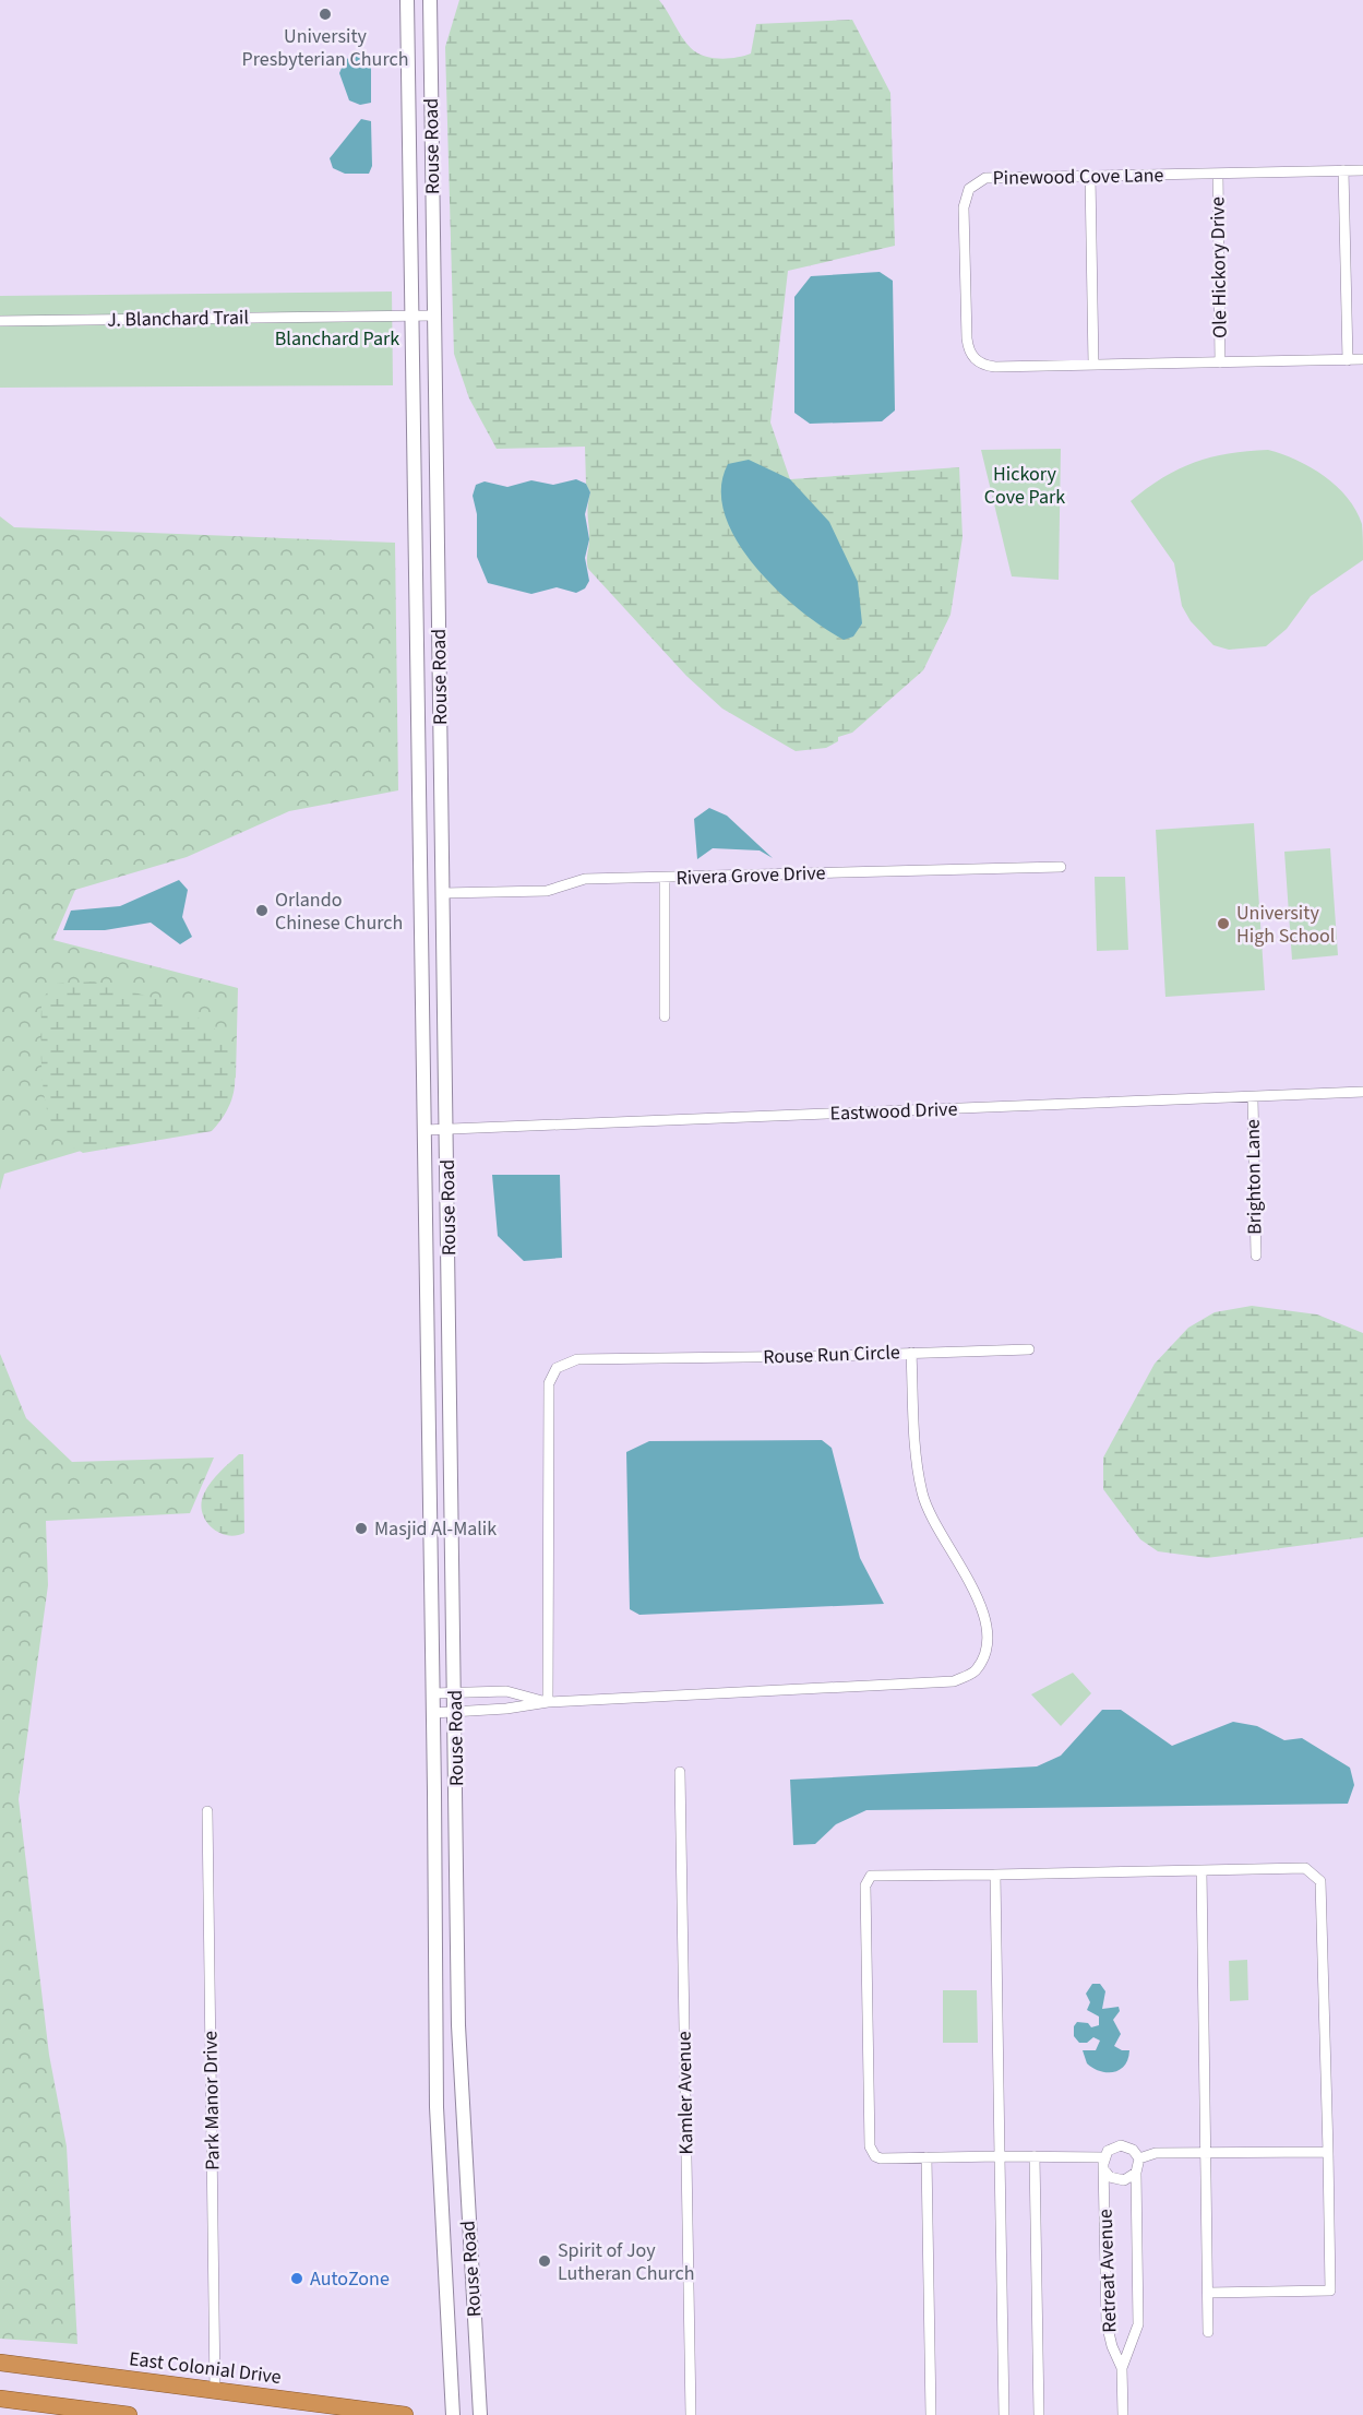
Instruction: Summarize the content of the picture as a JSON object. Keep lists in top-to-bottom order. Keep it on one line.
{"streets":{"highway":["East Colonial Drive"],"street":["Rouse Road","Pinewood Cove Lane","Ole Hickory Drive","J. Blanchard Trail","Rivera Grove Drive","Eastwood Drive","Brighton Lane","Rouse Run Circle","Kamler Avenue","Park Manor Drive","Retreat Avenue"]},"crossings":[["Rouse Road","J. Blanchard Trail"],["Rouse Road","Rivera Grove Drive"],["Rouse Road","Eastwood Drive"],["Rouse Road","Rouse Run Circle"],["Pinewood Cove Lane","Ole Hickory Drive"],["Eastwood Drive","Brighton Lane"],["Park Manor Drive","East Colonial Drive"]],"parks":["Blanchard Park","Hickory Cove Park"],"places":["University Presbyterian Church","Orlando Chinese Church","University High School","Masjid Al-Malik","Spirit of Joy Lutheran Church","AutoZone"]}
